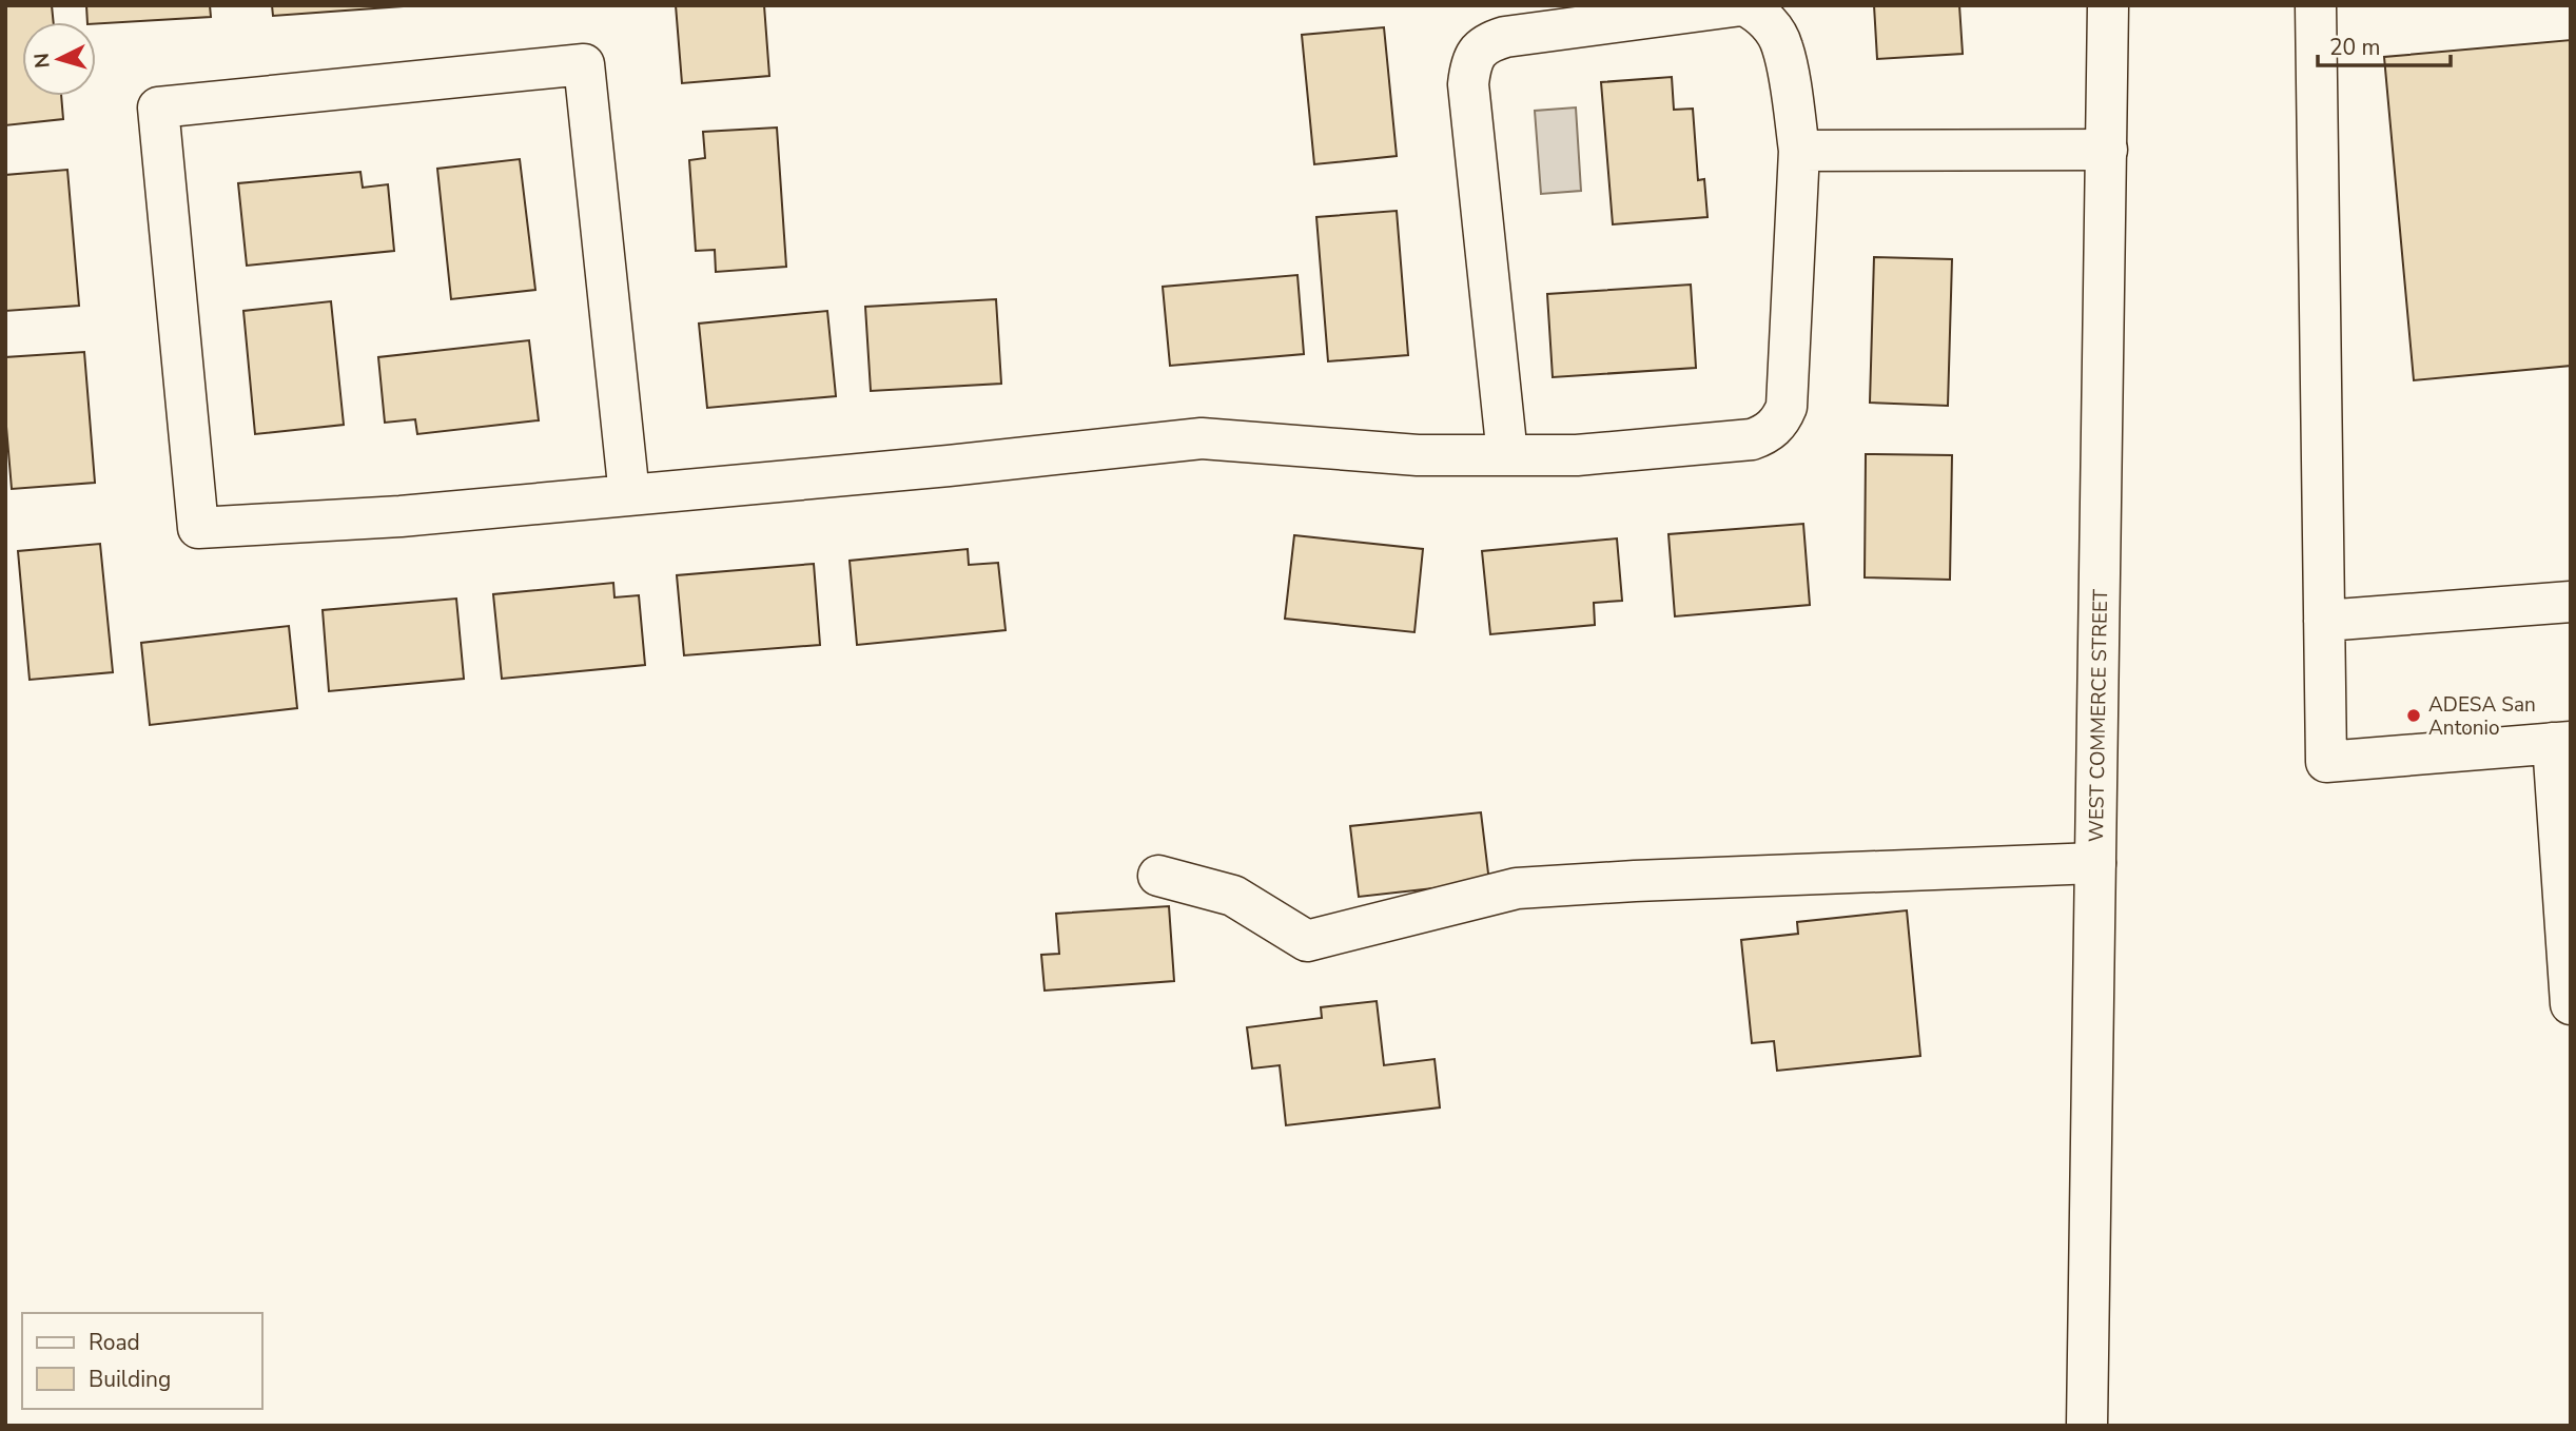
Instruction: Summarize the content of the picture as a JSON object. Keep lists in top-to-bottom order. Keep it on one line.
{"streets":{"main road":["WEST COMMERCE STREET"]},"places":["ADESA San Antonio"],"legend":["Road","Building"],"scale_bar":"20 m","north":"left"}
